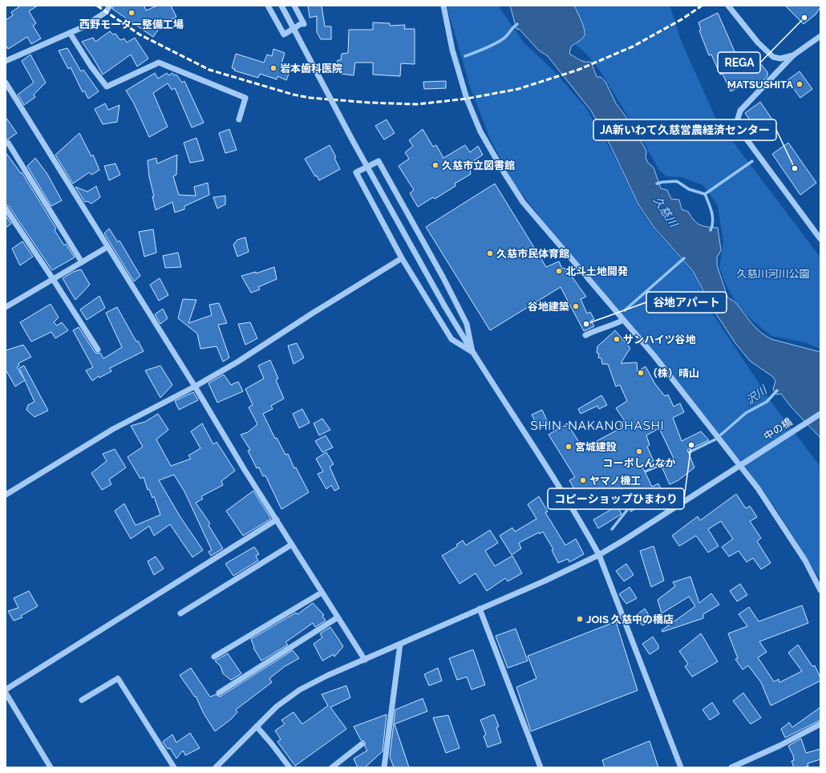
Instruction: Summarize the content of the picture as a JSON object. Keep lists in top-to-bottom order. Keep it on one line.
{"streets":{"street":["中の橋"]},"districts":["SHIN-NAKANOHASHI"],"water":["久慈川","沢川"],"parks":["久慈川河川公園"],"places":["西野モーター整備工場","REGA","岩本歯科医院","MATSUSHITA","久慈市立図書館","JA新いわて久慈営農経済センター","久慈市民体育館","北斗土地開発","谷地建築","谷地アパート","サンハイツ谷地","（株）晴山","コピーショップひまわり","宮城建設","コーポしんなか","ヤマノ機工","JOIS 久慈中の橋店"]}
